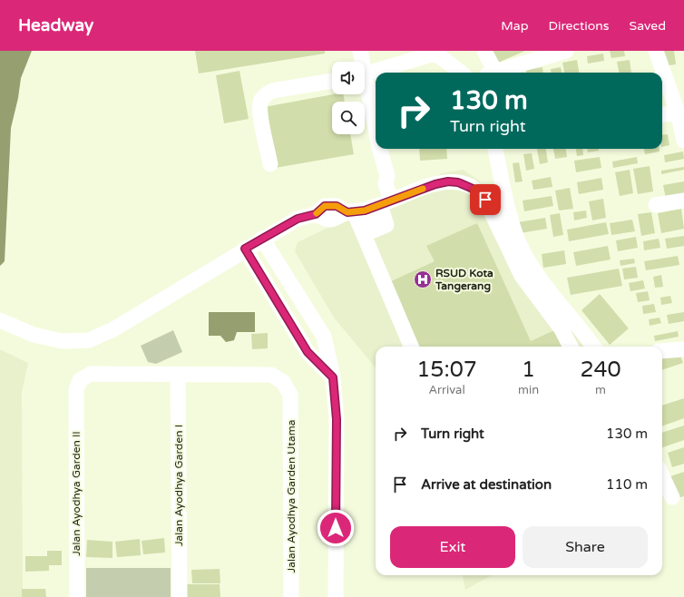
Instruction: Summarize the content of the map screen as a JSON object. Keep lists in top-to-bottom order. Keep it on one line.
{"streets":{"street":["Jalan Ayodhya Garden I","Jalan Ayodhya Garden II","Jalan Ayodhya Garden Utama"]},"crossings":[["Jalan Ayodhya Garden I","Jalan Ayodhya Garden II"],["Jalan Ayodhya Garden I","Jalan Ayodhya Garden Utama"],["Jalan Ayodhya Garden II","Jalan Ayodhya Garden Utama"]],"places":{"hospital":["RSUD Kota Tangerang"]},"page":{"header":"Headway","nav":["Map","Directions","Saved"],"turn":["130 m","Turn right"],"eta":["15:07","Arrival","1","min","240","m"],"list":[{"name":"Turn right","value":"130 m"},{"name":"Arrive at destination","value":"110 m"}],"buttons":["Exit","Share"]}}
